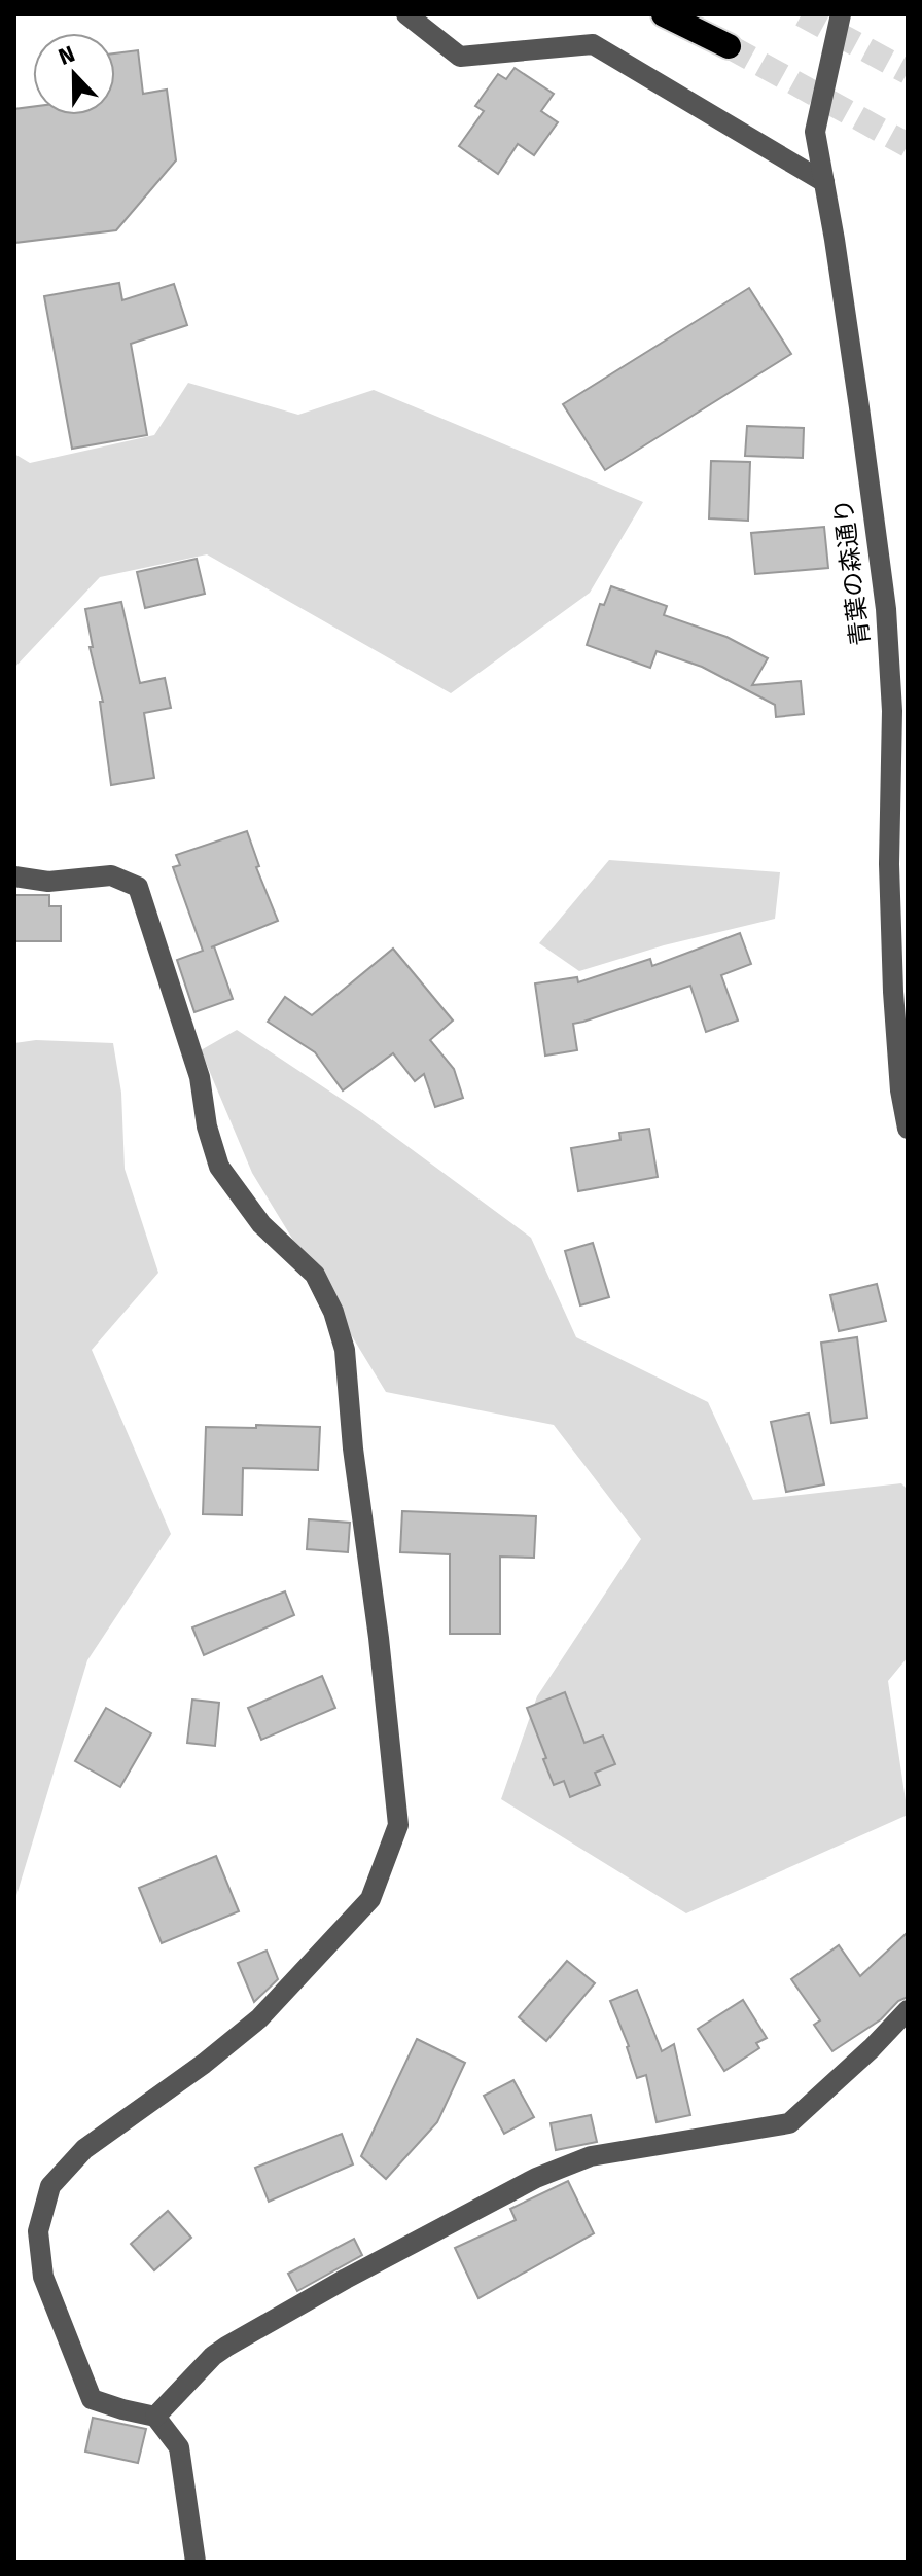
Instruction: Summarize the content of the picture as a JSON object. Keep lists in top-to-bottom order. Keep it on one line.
{"streets":{"street":["青葉の森通り"]},"north":"top"}
